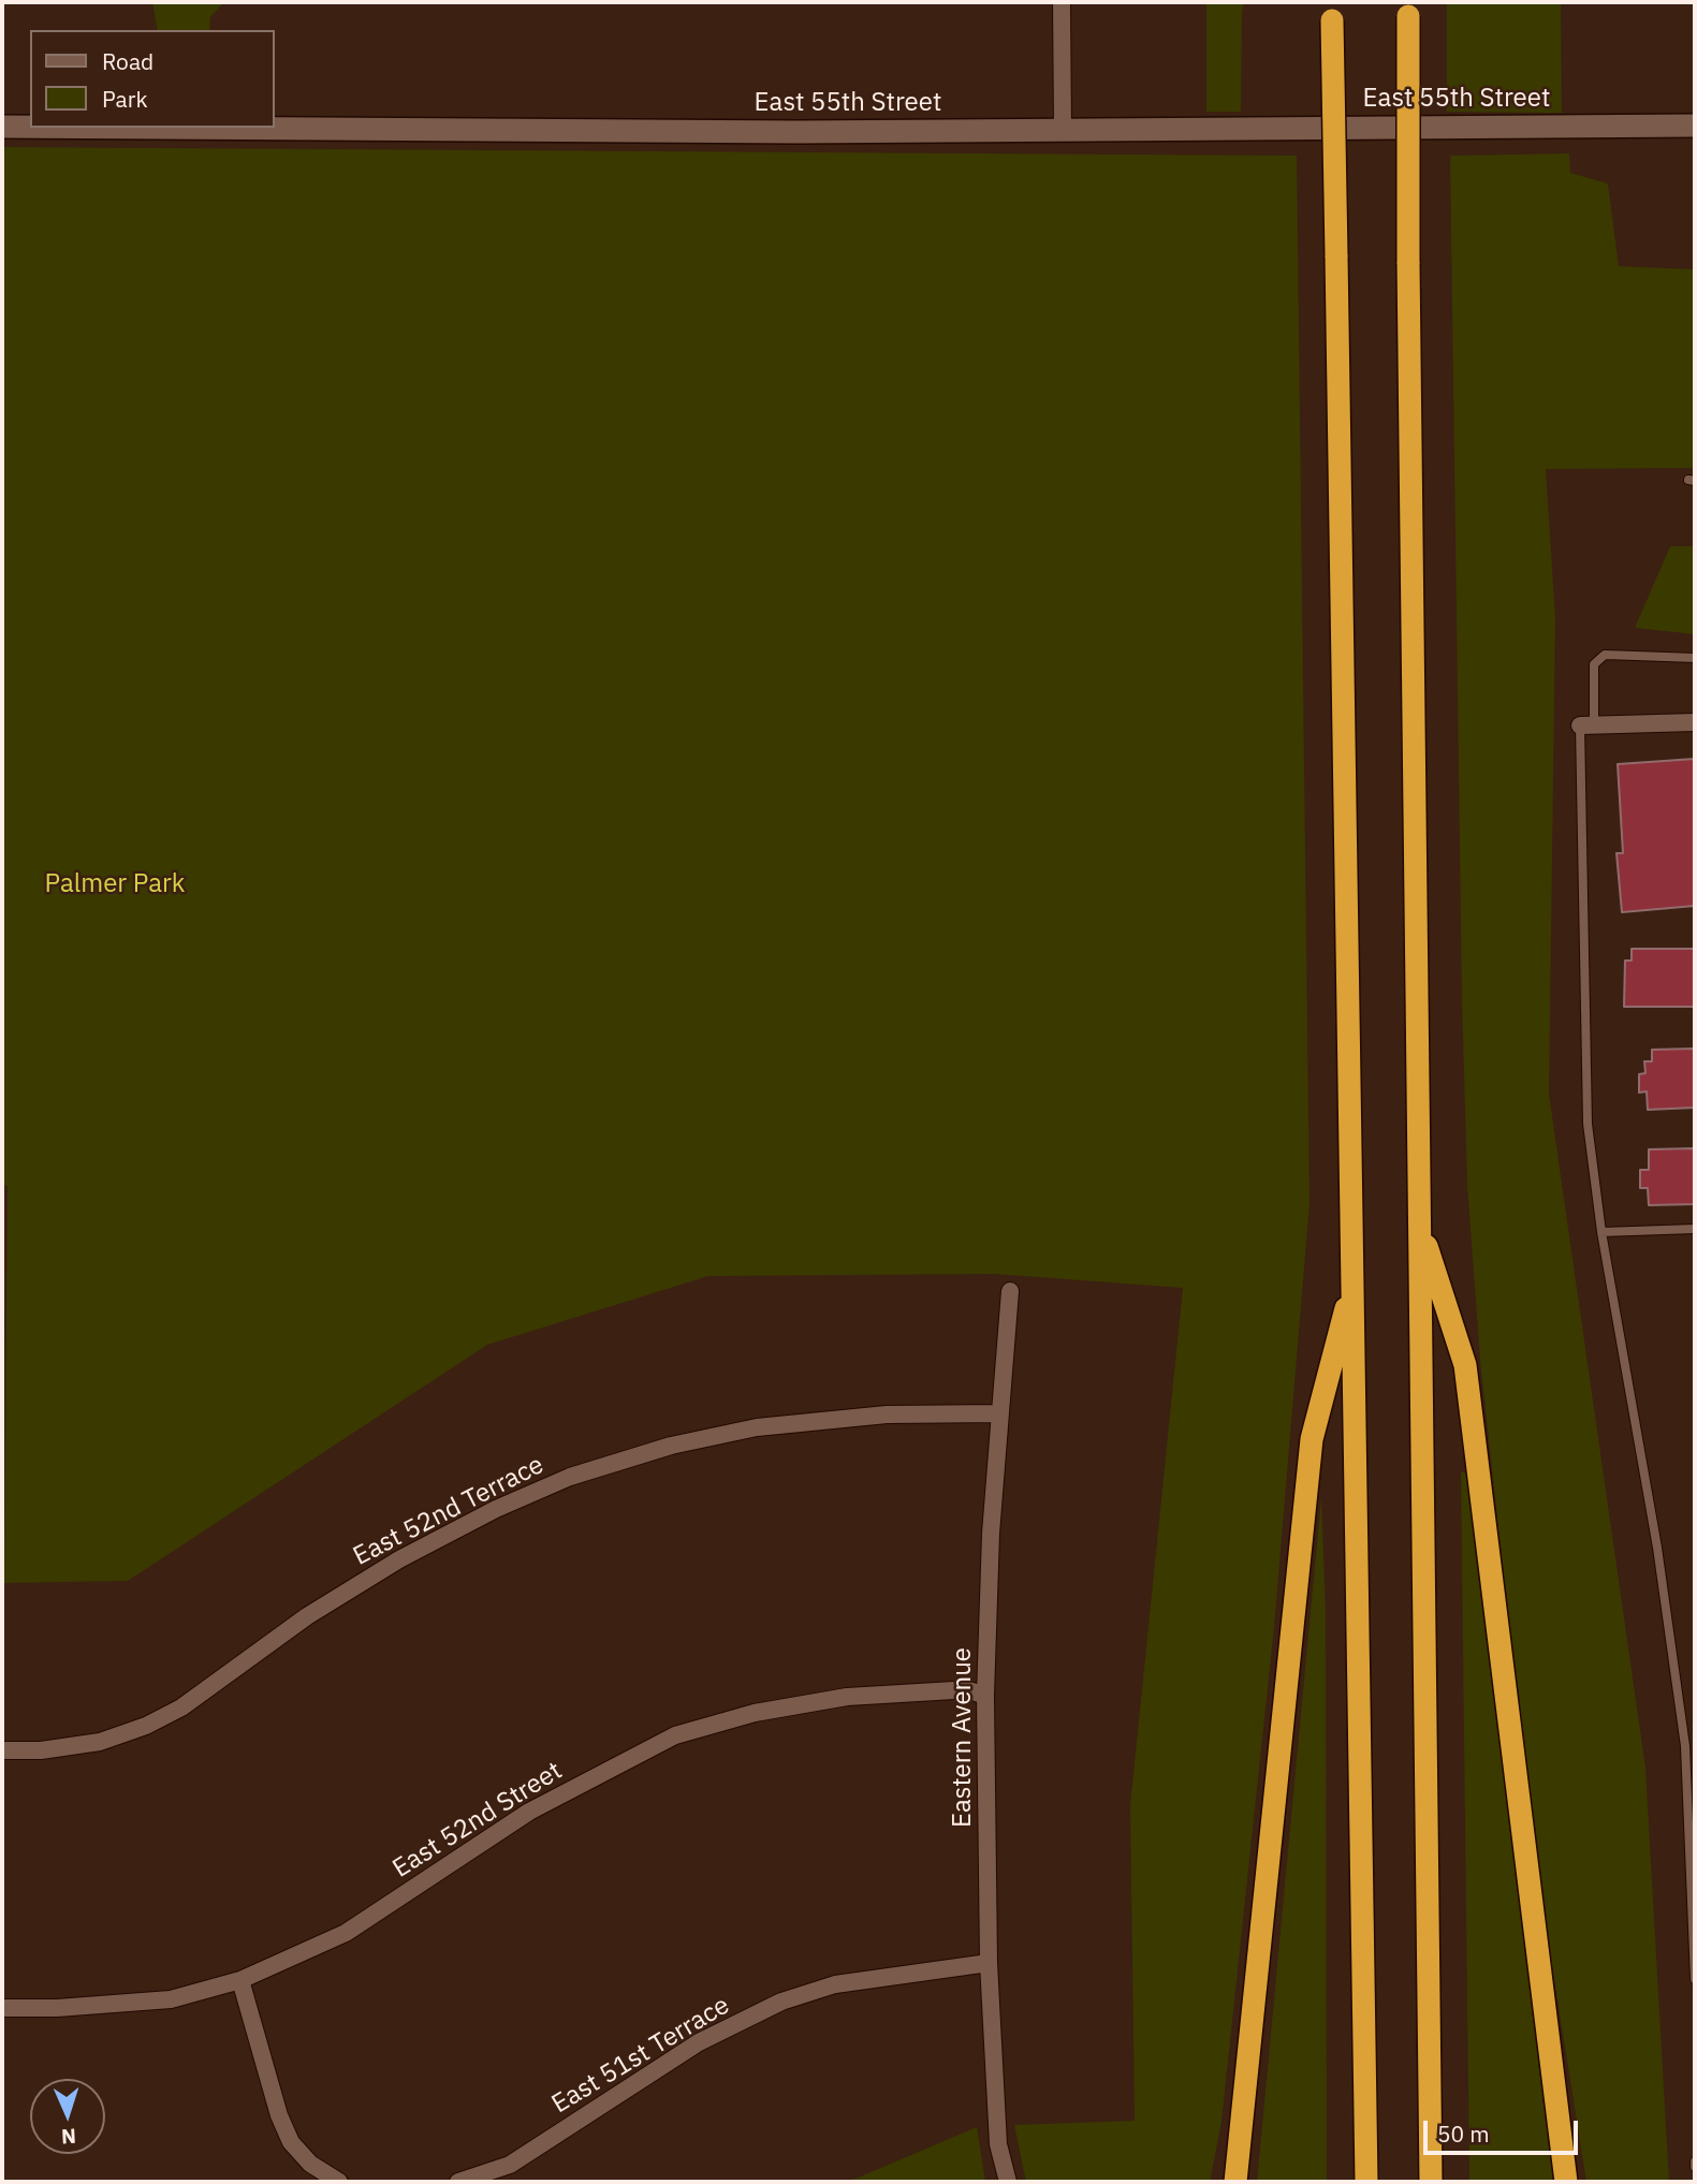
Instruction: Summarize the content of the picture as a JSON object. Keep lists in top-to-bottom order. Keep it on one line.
{"streets":{"street":["East 55th Street","East 52nd Terrace","Eastern Avenue","East 52nd Street","East 51st Terrace"]},"crossings":[["East 52nd Terrace","Eastern Avenue"],["Eastern Avenue","East 52nd Street"],["Eastern Avenue","East 51st Terrace"]],"parks":["Palmer Park"],"legend":["Road","Park"],"scale_bar":"50 m","north":"bottom"}
